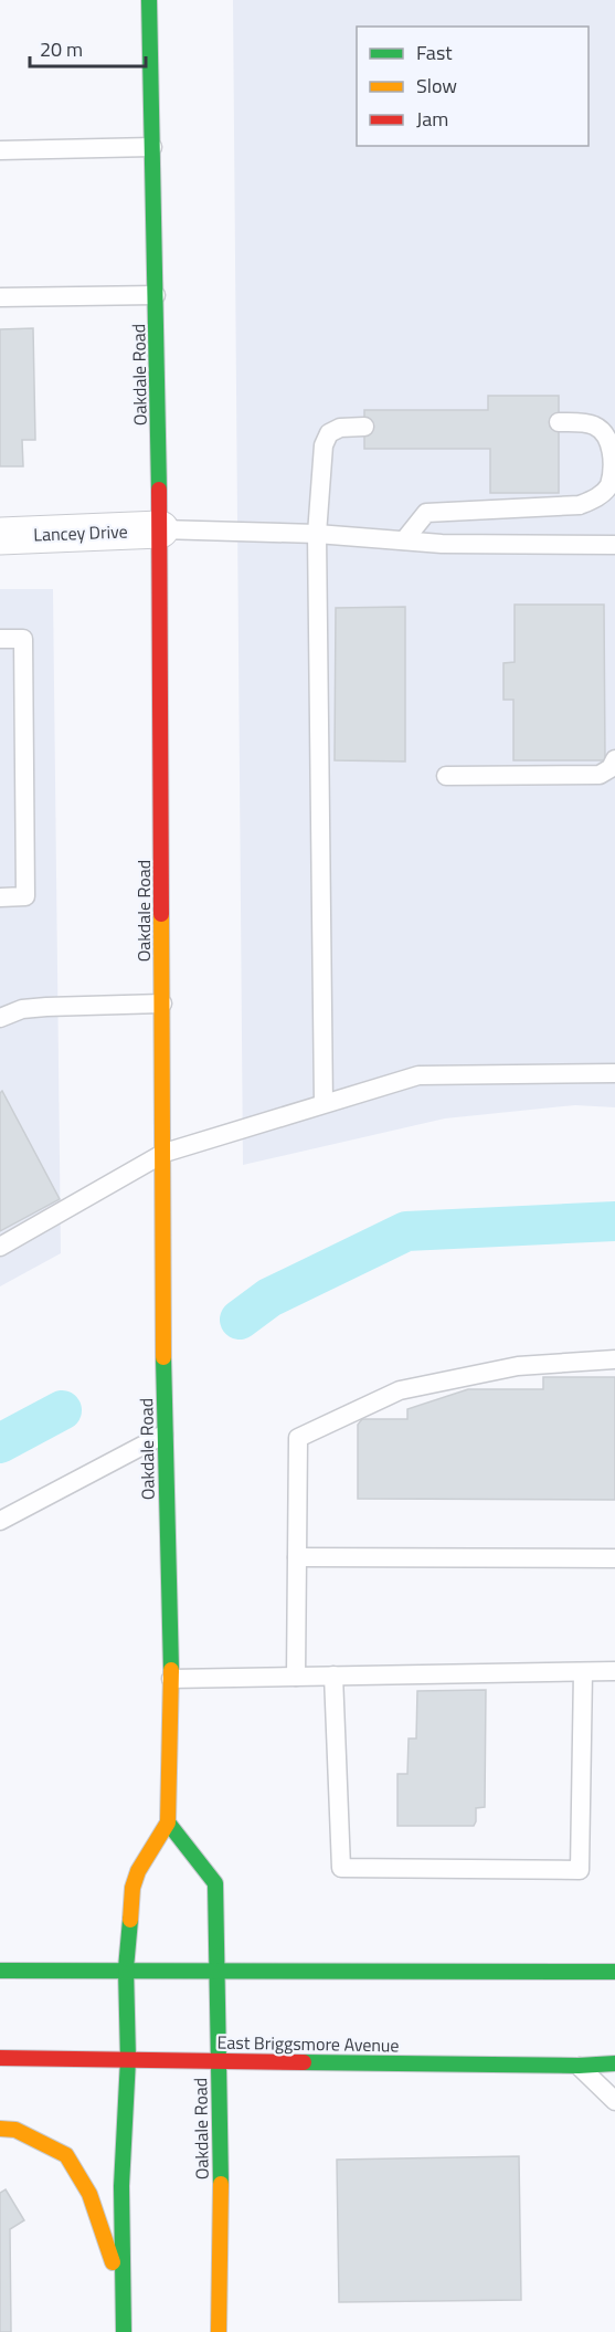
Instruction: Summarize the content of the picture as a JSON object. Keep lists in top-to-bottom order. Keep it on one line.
{"streets":{"main road":["Oakdale Road","East Briggsmore Avenue"],"street":["Lancey Drive"]},"crossings":[["Oakdale Road","Lancey Drive"],["Oakdale Road","East Briggsmore Avenue"]],"legend":["Fast","Slow","Jam"],"scale_bar":"20 m"}
